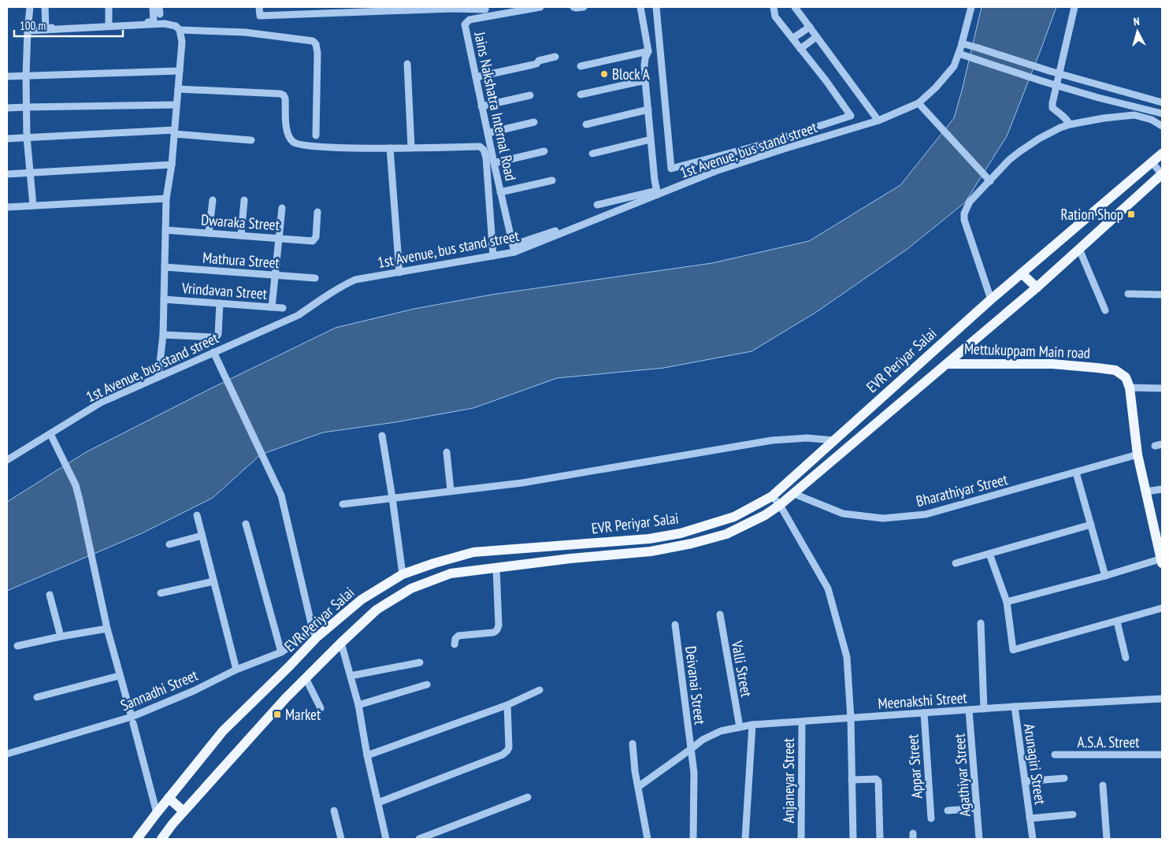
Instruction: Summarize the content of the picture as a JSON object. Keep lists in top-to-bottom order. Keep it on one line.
{"streets":{"main road":["Mettukuppam Main road","EVR Periyar Salai"],"street":["Jains Nakshatra Internal Road","1st Avenue, bus stand street","Dwaraka Street","Mathura Street","Vrindavan Street","Bharathiyar Street","Valli Street","Deivanai Street","Sannadhi Street","Meenakshi Street","A.S.A. Street","Arunagiri Street","Appar Street","Agathiyar Street","Anjaneyar Street"]},"crossings":[["Jains Nakshatra Internal Road","1st Avenue, bus stand street"],["Mettukuppam Main road","EVR Periyar Salai"],["Mettukuppam Main road","Bharathiyar Street"],["EVR Periyar Salai","Bharathiyar Street"],["EVR Periyar Salai","Sannadhi Street"],["Valli Street","Meenakshi Street"],["Deivanai Street","Meenakshi Street"],["Meenakshi Street","Arunagiri Street"],["Meenakshi Street","Appar Street"],["Meenakshi Street","Agathiyar Street"],["Meenakshi Street","Anjaneyar Street"]],"places":{"other":["Block A"],"transit":["Ration Shop","Market"]},"scale_bar":"100 m","north":"top"}
